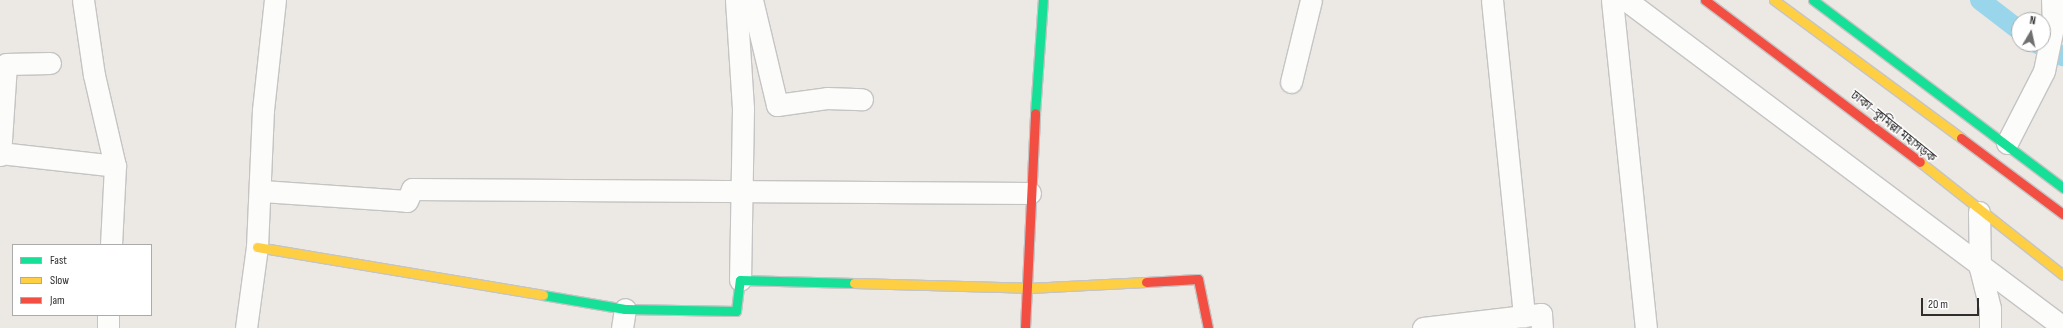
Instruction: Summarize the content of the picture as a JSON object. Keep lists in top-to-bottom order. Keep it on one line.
{"streets":{"main road":["ঢাকা–কুমিল্লা মহাসড়ক"]},"legend":["Fast","Slow","Jam"],"scale_bar":"20 m","north":"top"}
